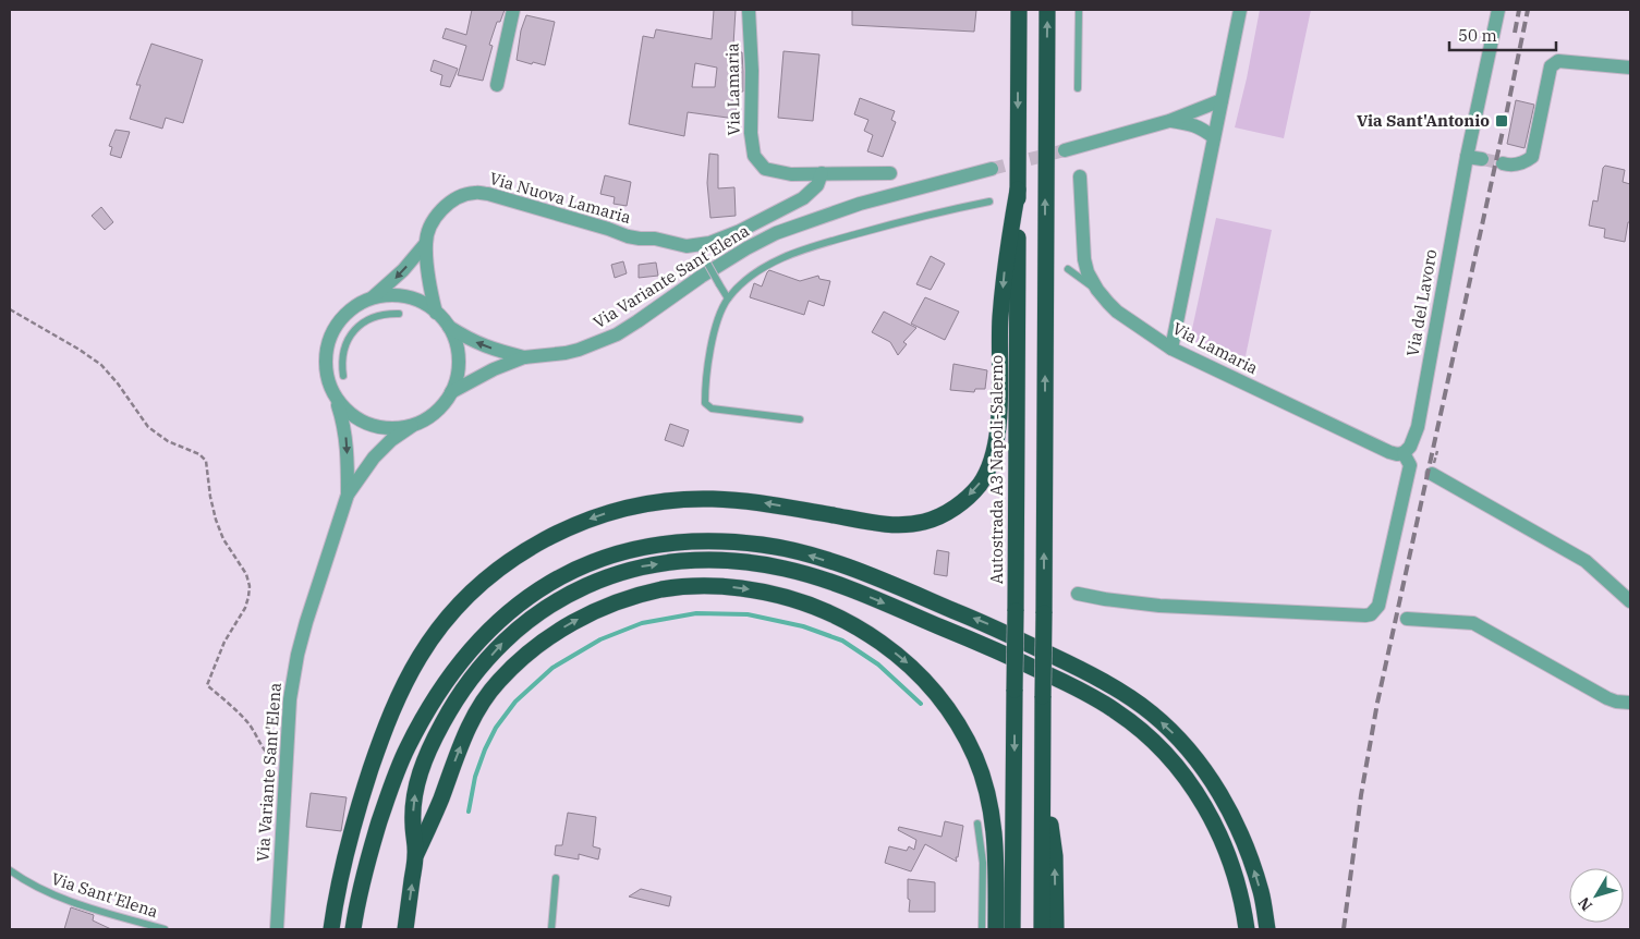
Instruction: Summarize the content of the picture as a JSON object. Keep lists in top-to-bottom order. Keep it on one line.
{"streets":{"highway":["Autostrada A3 Napoli-Salerno"],"street":["Via Lamaria","Via Nuova Lamaria","Via Variante Sant'Elena","Via del Lavoro"],"lane":["Via Sant'Elena"]},"crossings":[["Via Lamaria","Via Nuova Lamaria"],["Via Lamaria","Via del Lavoro"],["Via Nuova Lamaria","Via Variante Sant'Elena"]],"places":{"transit":["Via Sant'Antonio"]},"scale_bar":"50 m","north":"bottom left"}
